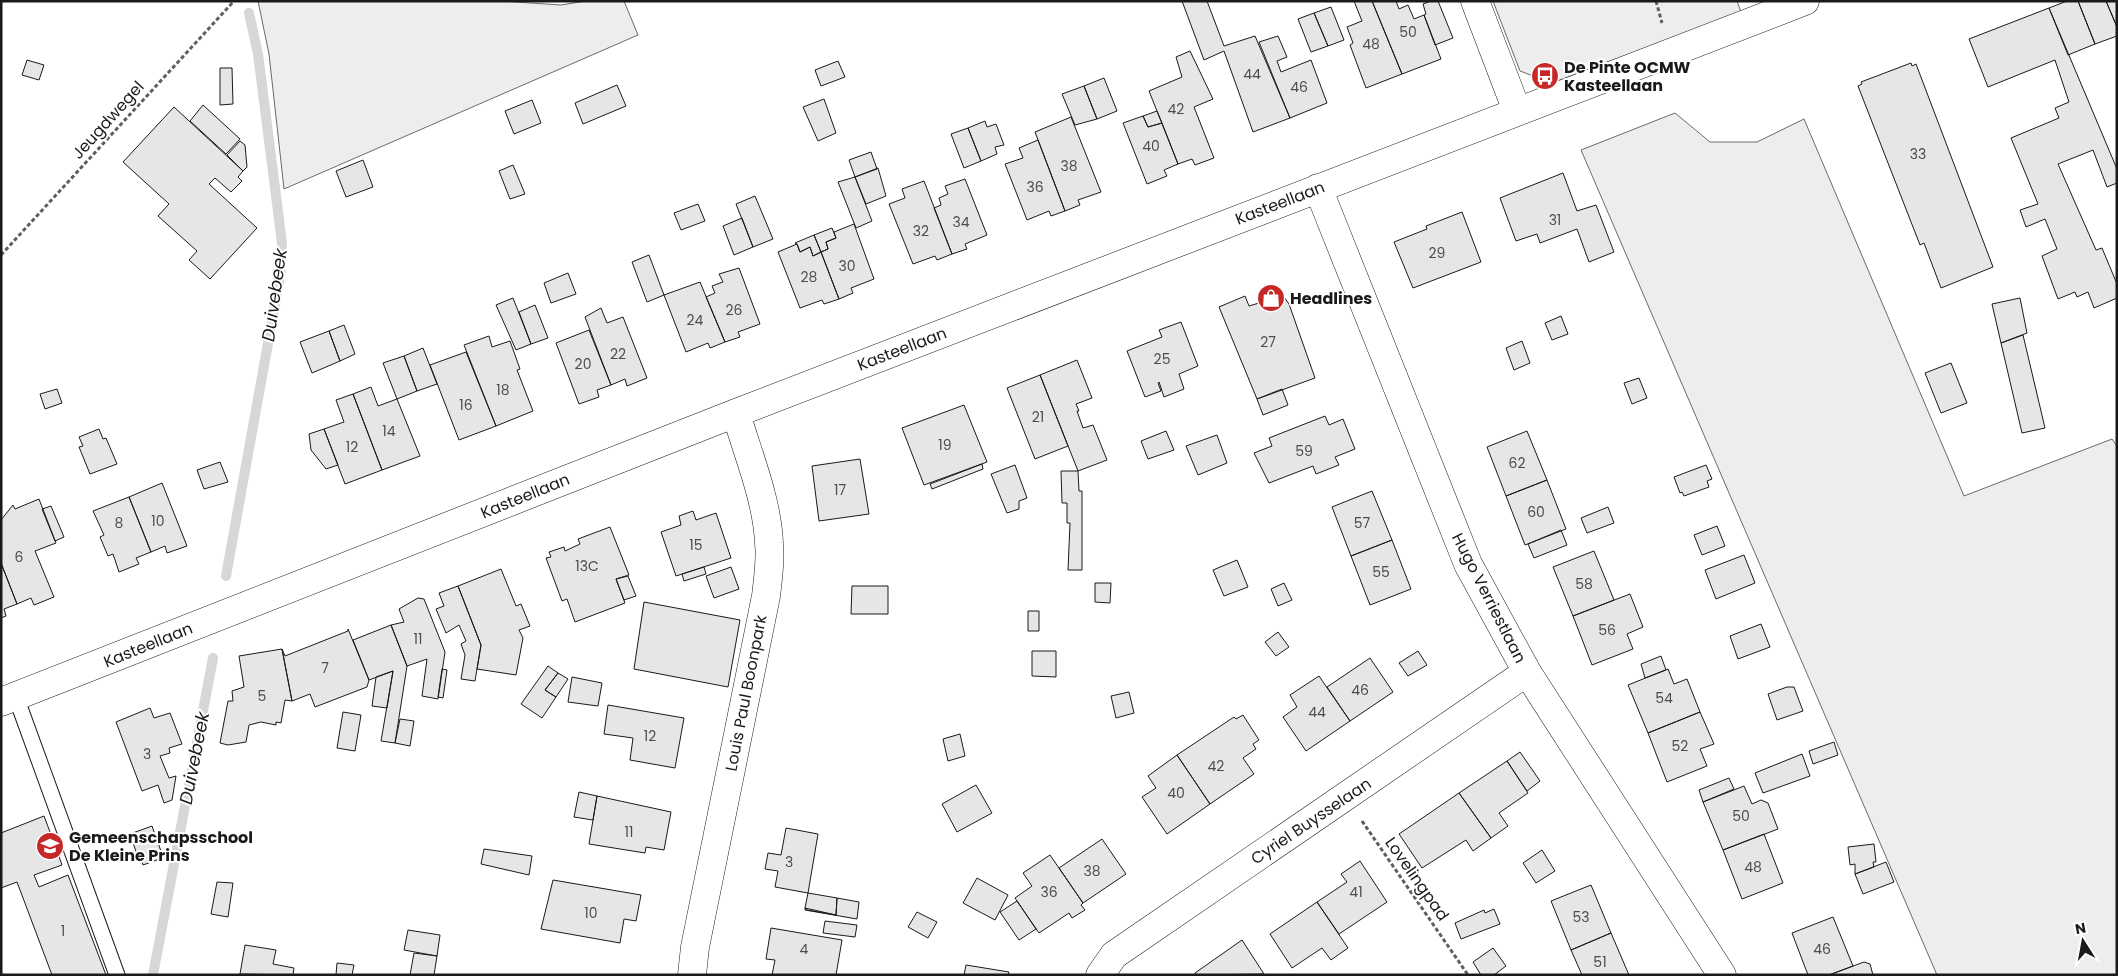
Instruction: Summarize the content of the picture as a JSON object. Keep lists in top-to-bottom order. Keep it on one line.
{"streets":{"street":["Kasteellaan","Hugo Verriestlaan","Louis Paul Boonpark","Cyriel Buysselaan"],"path":["Jeugdwegel","Lovelingpad"]},"crossings":[["Kasteellaan","Hugo Verriestlaan"],["Kasteellaan","Louis Paul Boonpark"],["Hugo Verriestlaan","Cyriel Buysselaan"],["Cyriel Buysselaan","Lovelingpad"]],"water":["Duivebeek"],"places":{"bus stop":["De Pinte OCMW Kasteellaan"],"shop":["Headlines"],"school or university":["Gemeenschapsschool De Kleine Prins"]},"house_numbers":["50","48","44","46","42","40","33","38","36","31","34","32","29","30","28","26","24","27","22","25","20","18","16","21","14","19","12","59","62","17","60","10","8","57","15","6","13C","55","58","56","11","7","46","5","54","44","12","52","3","42","40","50","11","3","48","38","36","41","10","53","1","4","46","51"],"north":"top"}
